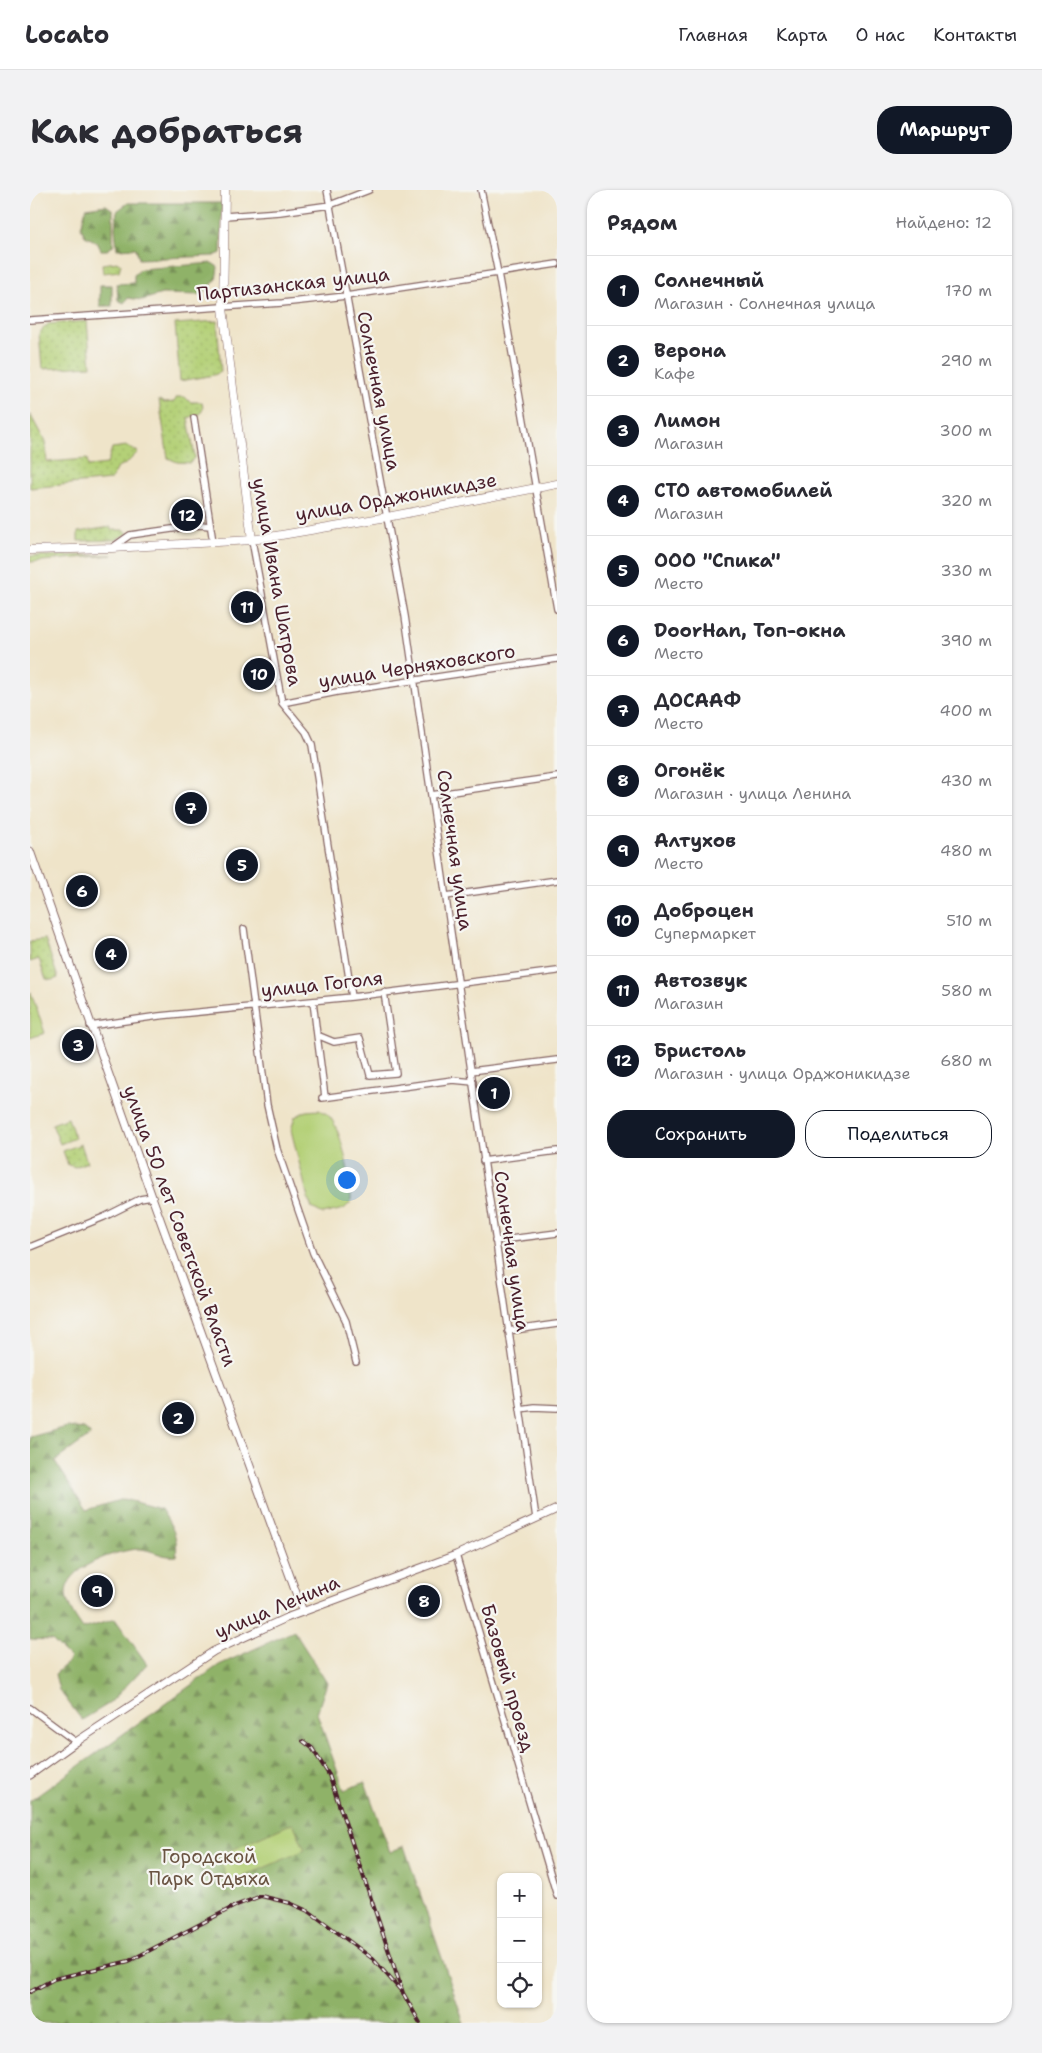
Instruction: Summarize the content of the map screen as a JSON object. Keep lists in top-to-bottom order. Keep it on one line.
{"streets":{"main road":["улица Орджоникидзе","улица Ивана Шатрова"],"street":["Партизанская улица","Солнечная улица","улица Черняховского","улица Гоголя","улица 50 лет Советской Власти","улица Ленина","Базовый проезд"]},"crossings":[["Партизанская улица","Солнечная улица"],["Партизанская улица","улица Ивана Шатрова"],["Солнечная улица","улица Орджоникидзе"],["Солнечная улица","улица Черняховского"],["Солнечная улица","улица Гоголя"],["Солнечная улица","улица Ленина"],["улица Орджоникидзе","улица Ивана Шатрова"],["улица Ивана Шатрова","улица Черняховского"],["улица Ивана Шатрова","улица Гоголя"],["улица Гоголя","улица 50 лет Советской Власти"],["улица 50 лет Советской Власти","улица Ленина"],["улица Ленина","Базовый проезд"]],"parks":["Городской Парк Отдыха"],"page":{"header":"Locato","nav":["Главная","Карта","О нас","Контакты"],"buttons":["Маршрут",["Сохранить","Поделиться"]],"title":"Как добраться","heading":["Рядом","Найдено: 12"],"list":[{"mark":"1","name":"Солнечный","note":"Магазин · Солнечная улица","value":"170 m"},{"mark":"2","name":"Верона","note":"Кафе","value":"290 m"},{"mark":"3","name":"Лимон","note":"Магазин","value":"300 m"},{"mark":"4","name":"СТО автомобилей","note":"Магазин","value":"320 m"},{"mark":"5","name":"ООО \"Спика\"","note":"Место","value":"330 m"},{"mark":"6","name":"DoorHan, Топ-окна","note":"Место","value":"390 m"},{"mark":"7","name":"ДОСААФ","note":"Место","value":"400 m"},{"mark":"8","name":"Огонёк","note":"Магазин · улица Ленина","value":"430 m"},{"mark":"9","name":"Алтухов","note":"Место","value":"480 m"},{"mark":"10","name":"Доброцен","note":"Супермаркет","value":"510 m"},{"mark":"11","name":"Автозвук","note":"Магазин","value":"580 m"},{"mark":"12","name":"Бристоль","note":"Магазин · улица Орджоникидзе","value":"680 m"}],"pins":["12","11","10","7","5","6","4","3","1","2","9","8"],"map_buttons":["+","−"]}}
